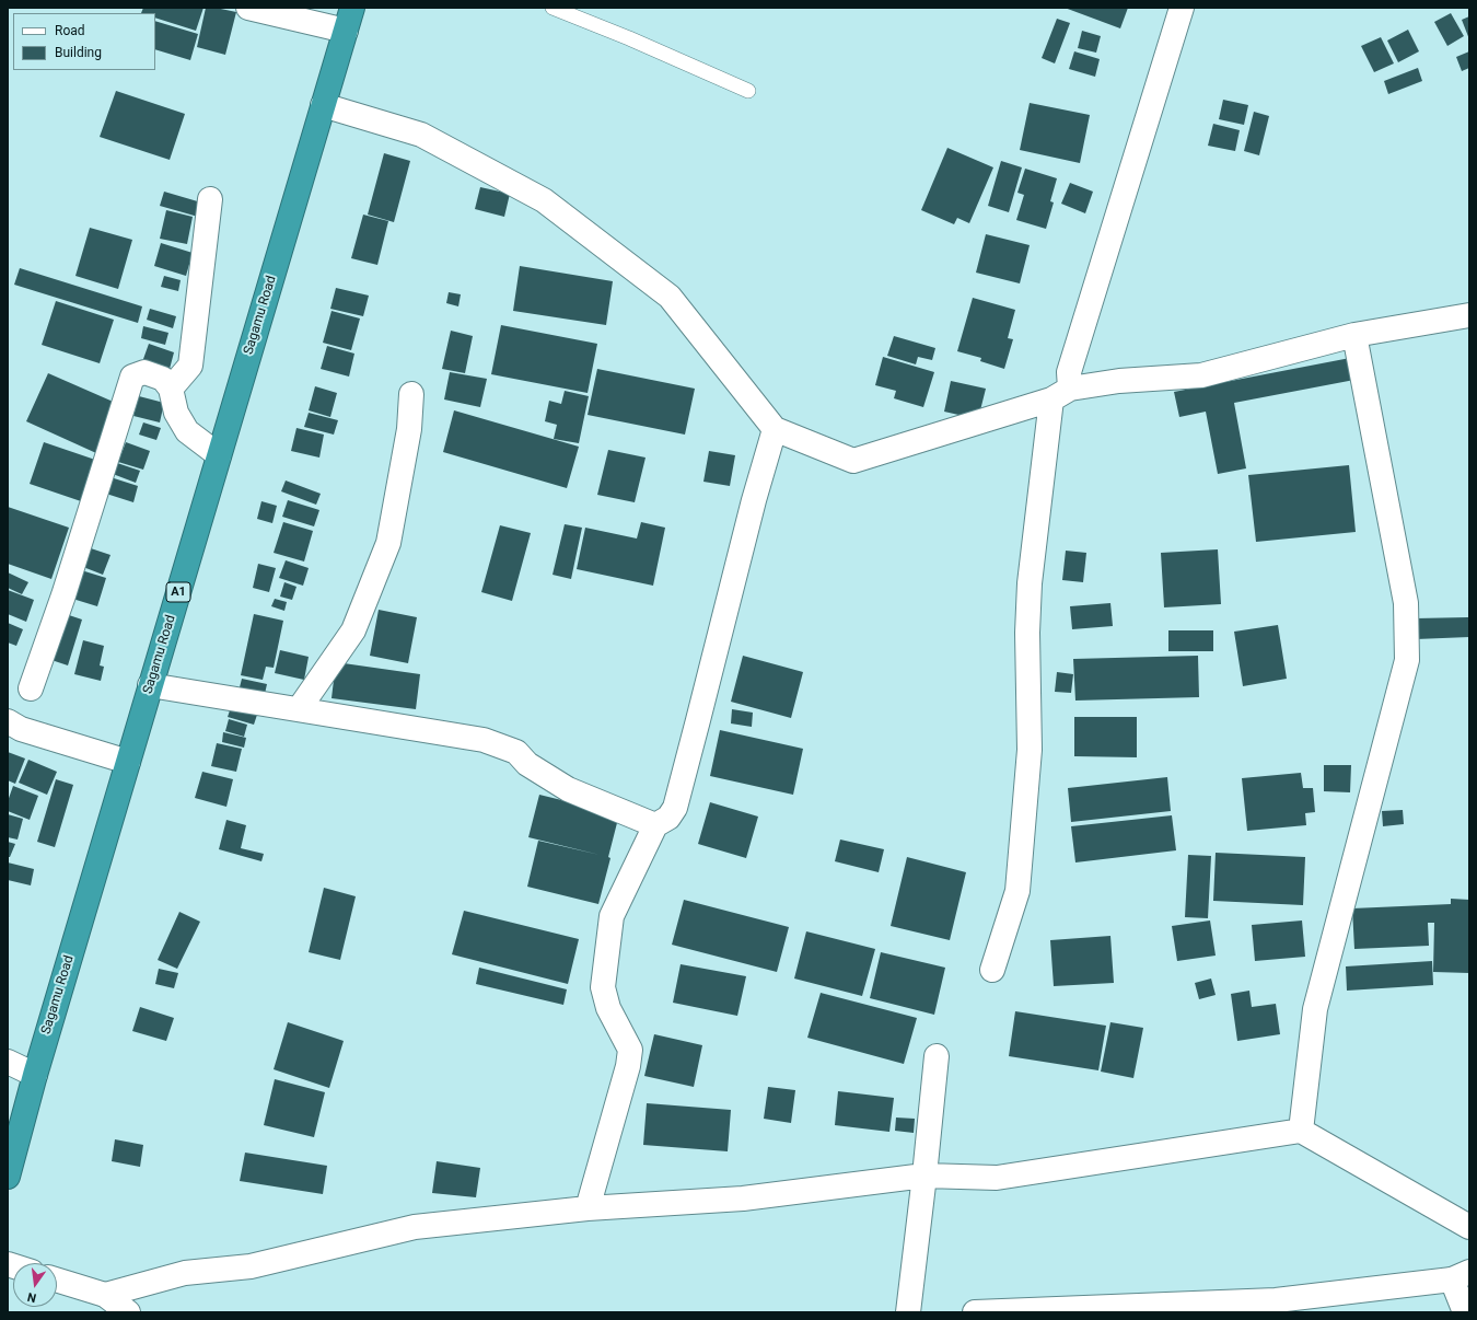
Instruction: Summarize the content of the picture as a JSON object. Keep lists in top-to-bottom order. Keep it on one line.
{"streets":{"highway":["Sagamu Road","A1"]},"legend":["Road","Building"],"north":"bottom"}
